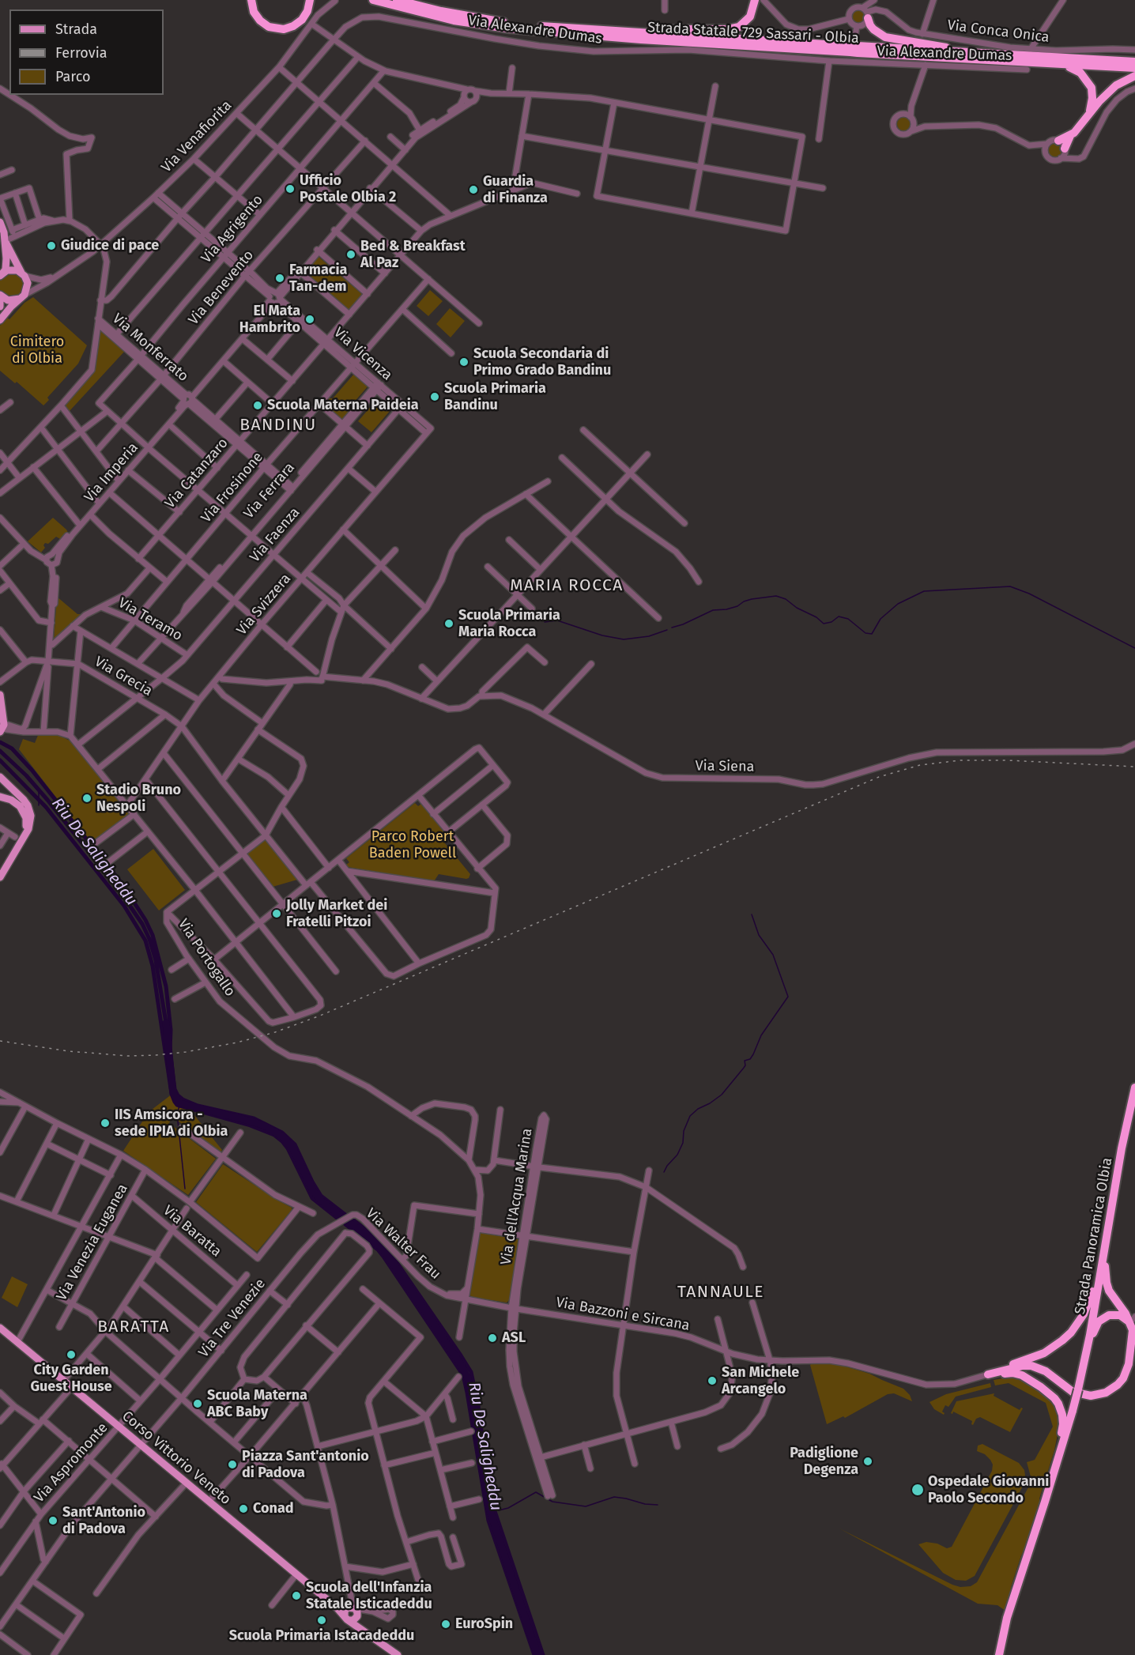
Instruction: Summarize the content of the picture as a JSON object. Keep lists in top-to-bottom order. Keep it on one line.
{"streets":{"highway":["Strada Statale 729 Sassari - Olbia","Strada Panoramica Olbia"],"main road":["Corso Vittorio Veneto"],"street":["Via Alexandre Dumas","Via Conca Onica","Via Venafiorita","Via Agrigento","Via Benevento","Via Monferrato","Via Vicenza","Via Imperia","Via Catanzaro","Via Frosinone","Via Ferrara","Via Faenza","Via Svizzera","Via Teramo","Via Grecia","Via Siena","Via Portogallo","Via dell'Acqua Marina","Via Baratta","Via Venezia Euganea","Via Walter Frau","Via Bazzoni e Sircana","Via Tre Venezie","Via Aspromonte"]},"crossings":[["Via Alexandre Dumas","Strada Statale 729 Sassari - Olbia"],["Via Alexandre Dumas","Via Vicenza"],["Via Venafiorita","Via Vicenza"],["Via Agrigento","Via Monferrato"],["Via Agrigento","Via Vicenza"],["Via Benevento","Via Monferrato"],["Via Benevento","Via Vicenza"],["Via Monferrato","Via Imperia"],["Via Monferrato","Via Catanzaro"],["Via Monferrato","Via Frosinone"],["Via Monferrato","Via Ferrara"],["Via Vicenza","Via Imperia"],["Via Vicenza","Via Catanzaro"],["Via Vicenza","Via Frosinone"],["Via Vicenza","Via Ferrara"],["Via Vicenza","Via Faenza"],["Via Vicenza","Via Svizzera"],["Via Frosinone","Via Teramo"],["Via Ferrara","Via Teramo"],["Via Faenza","Via Teramo"],["Via Faenza","Via Grecia"],["Via Svizzera","Via Grecia"],["Via Grecia","Via Portogallo"],["Via dell'Acqua Marina","Via Bazzoni e Sircana"],["Via Baratta","Via Venezia Euganea"],["Via Baratta","Via Aspromonte"],["Via Walter Frau","Via Bazzoni e Sircana"],["Via Walter Frau","Via Tre Venezie"],["Via Tre Venezie","Corso Vittorio Veneto"],["Corso Vittorio Veneto","Via Aspromonte"]],"districts":["BANDINU","MARIA ROCCA","TANNAULE","BARATTA"],"water":["Riu De Saligheddu"],"parks":["Cimitero di Olbia","Parco Robert Baden Powell"],"places":["Ufficio Postale Olbia 2","Guardia di Finanza","Giudice di pace","Bed & Breakfast Al Paz","Farmacia Tan-dem","El Mata Hambrito","Scuola Secondaria di Primo Grado Bandinu","Scuola Primaria Bandinu","Scuola Materna Paideia","Scuola Primaria Maria Rocca","Stadio Bruno Nespoli","Jolly Market dei Fratelli Pitzoi","IIS Amsicora - sede IPIA di Olbia","ASL","City Garden Guest House","San Michele Arcangelo","Scuola Materna ABC Baby","Padiglione Degenza","Piazza Sant'antonio di Padova","Ospedale Giovanni Paolo Secondo","Conad","Sant'Antonio di Padova","Scuola dell'Infanzia Statale Isticadeddu","Scuola Primaria Istacadeddu","EuroSpin"],"legend":["Strada","Ferrovia","Parco"]}
